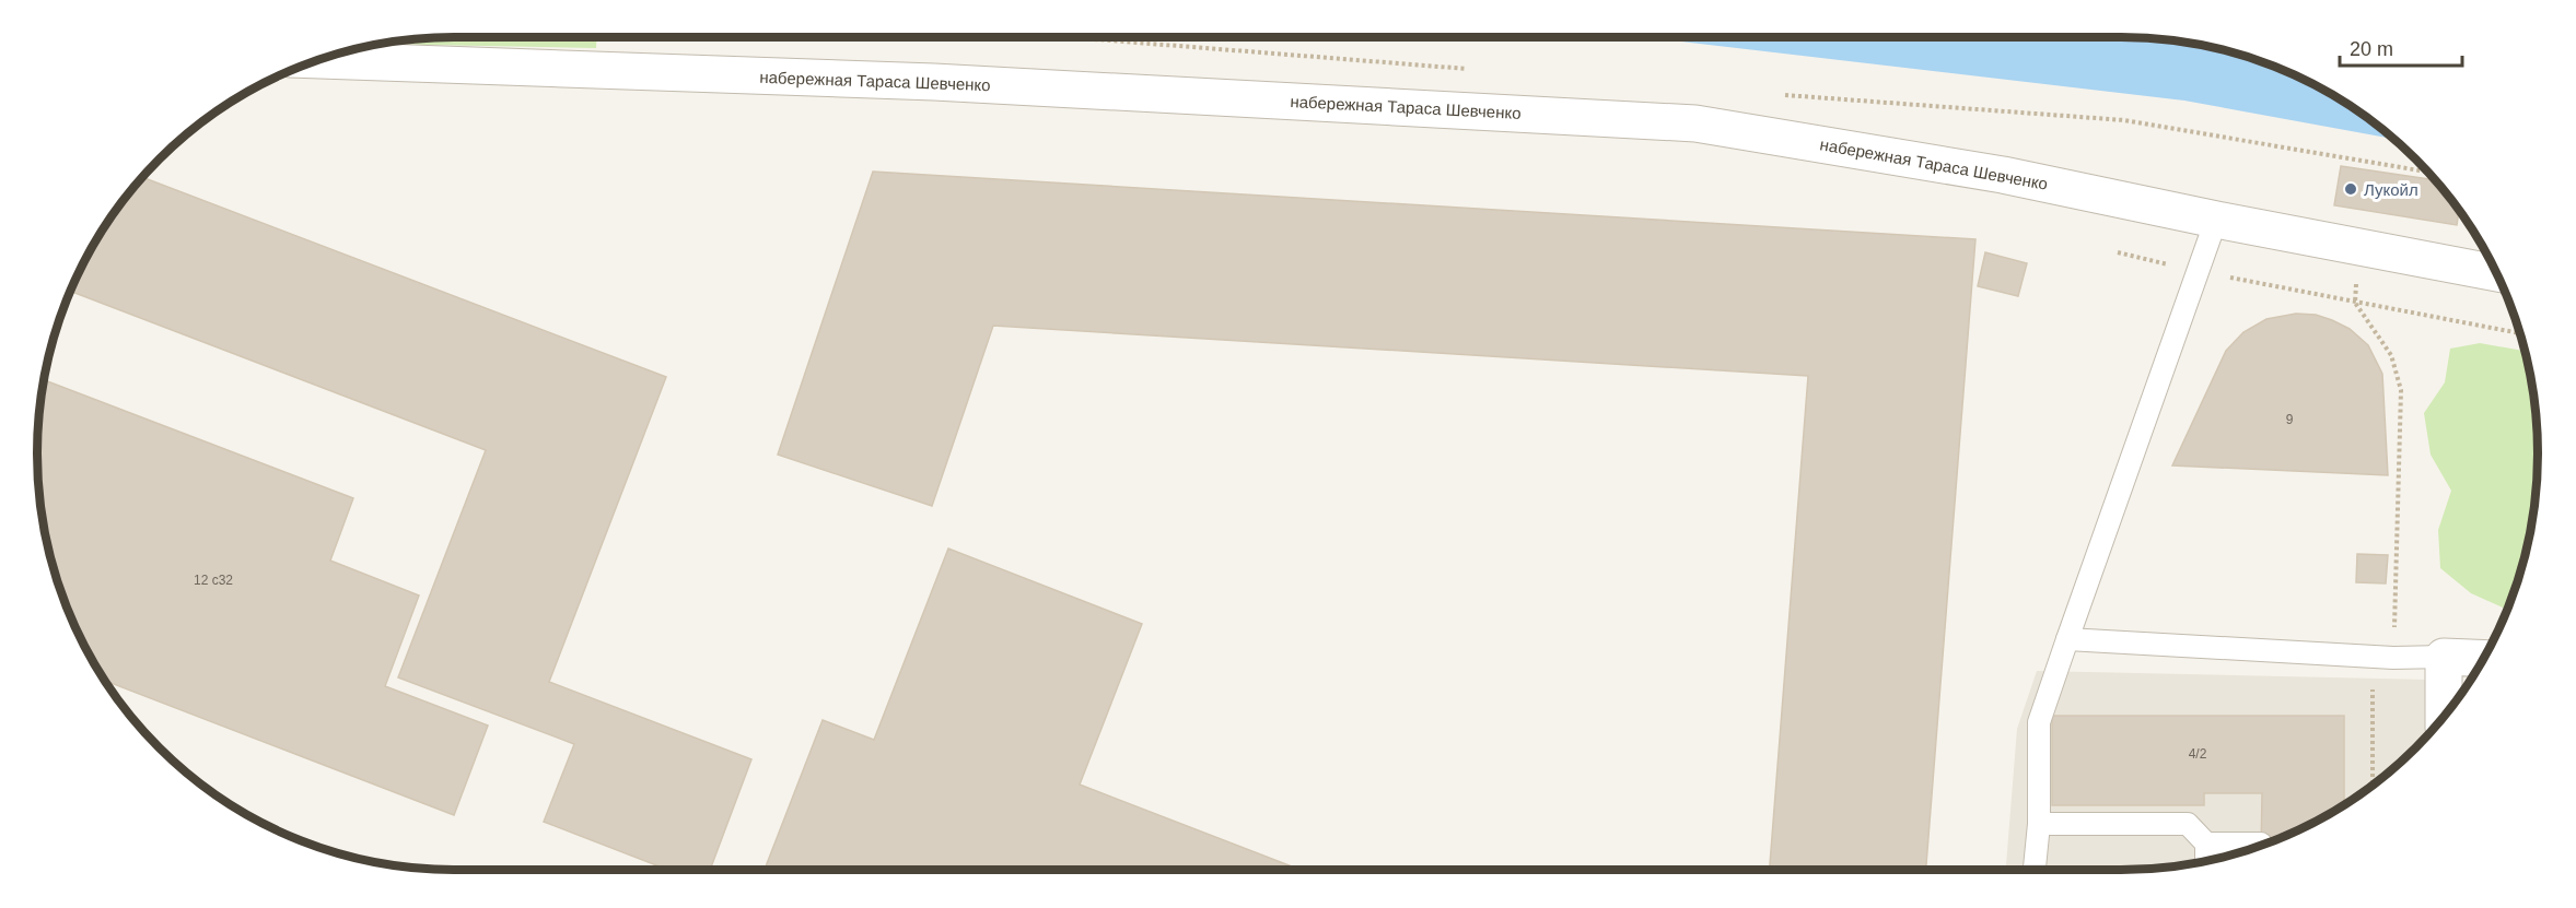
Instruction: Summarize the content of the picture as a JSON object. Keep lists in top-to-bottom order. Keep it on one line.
{"streets":{"street":["набережная Тараса Шевченко"]},"places":["Лукойл"],"house_numbers":["9","12 с32","4/2"],"scale_bar":"20 m"}
